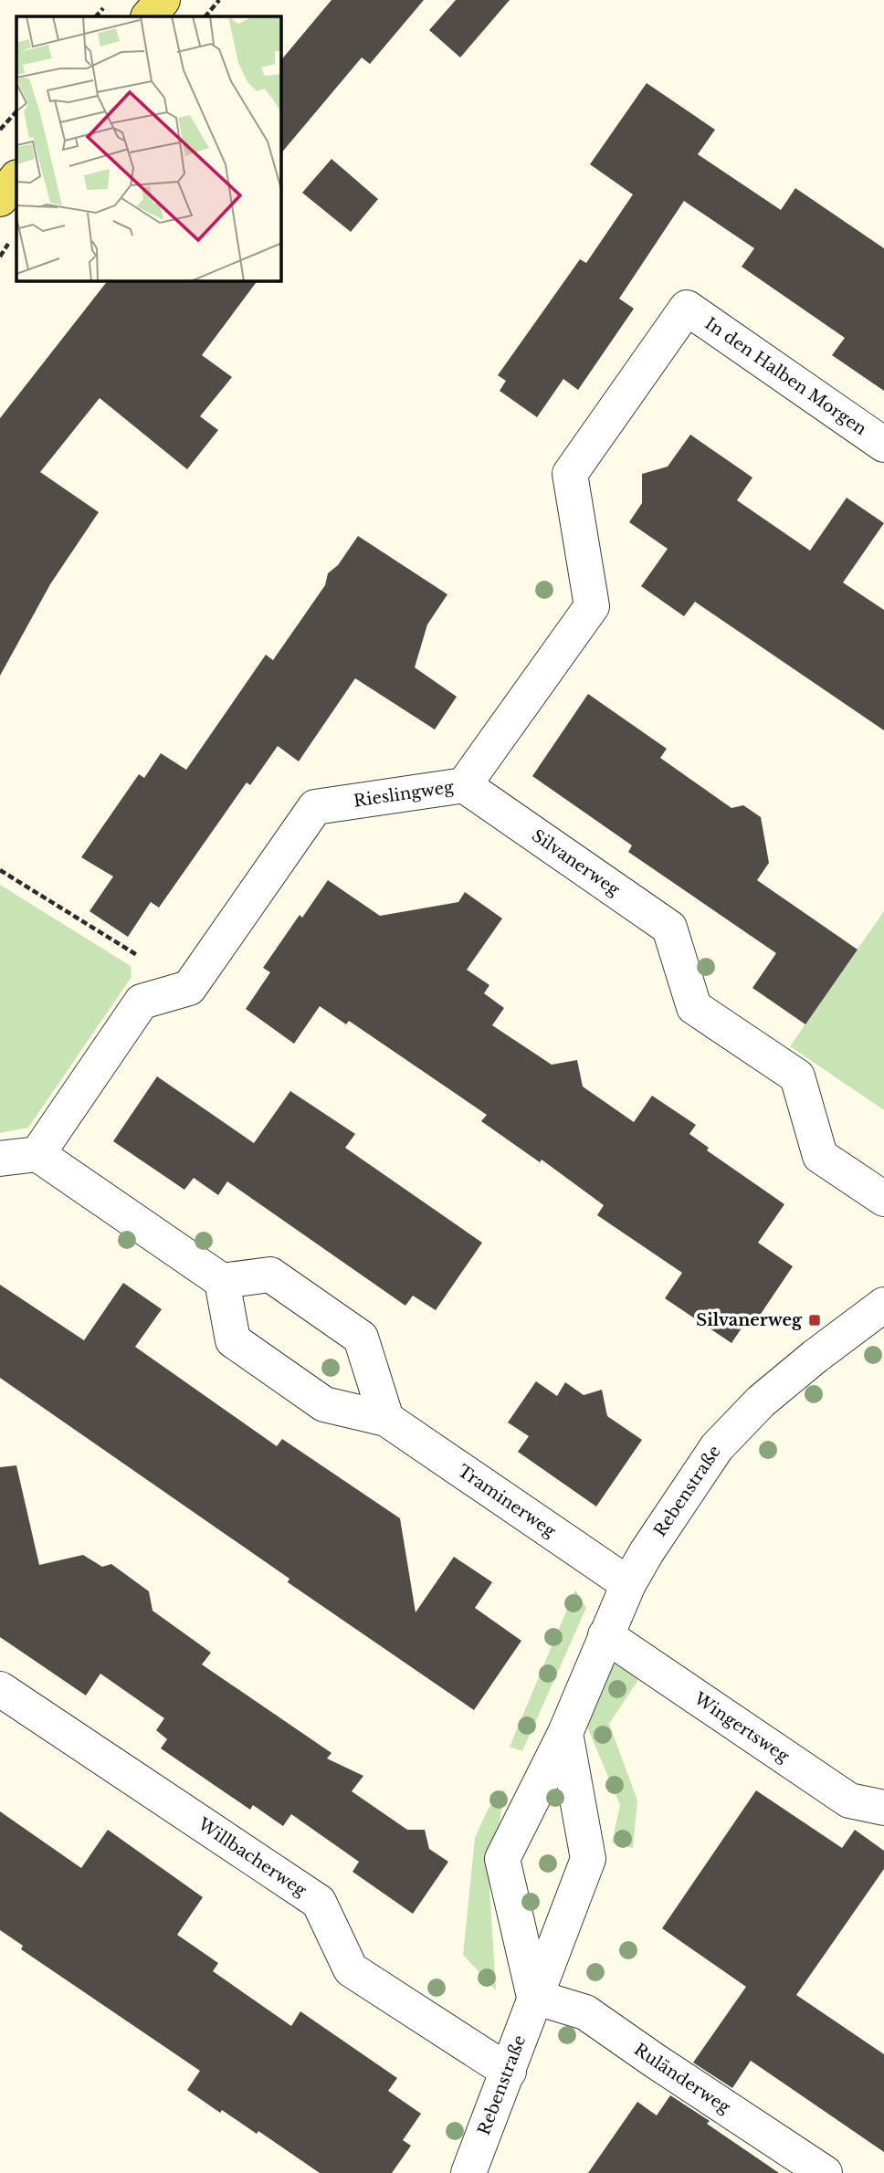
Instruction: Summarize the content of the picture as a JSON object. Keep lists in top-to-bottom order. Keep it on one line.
{"streets":{"street":["In den Halben Morgen","Rieslingweg","Silvanerweg","Rebenstraße","Traminerweg","Wingertsweg","Willbacherweg","Ruländerweg"]},"crossings":[["In den Halben Morgen","Rieslingweg"],["Rieslingweg","Silvanerweg"],["Rebenstraße","Traminerweg"],["Rebenstraße","Wingertsweg"],["Rebenstraße","Willbacherweg"],["Rebenstraße","Ruländerweg"]],"places":{"transit":["Silvanerweg"]}}
